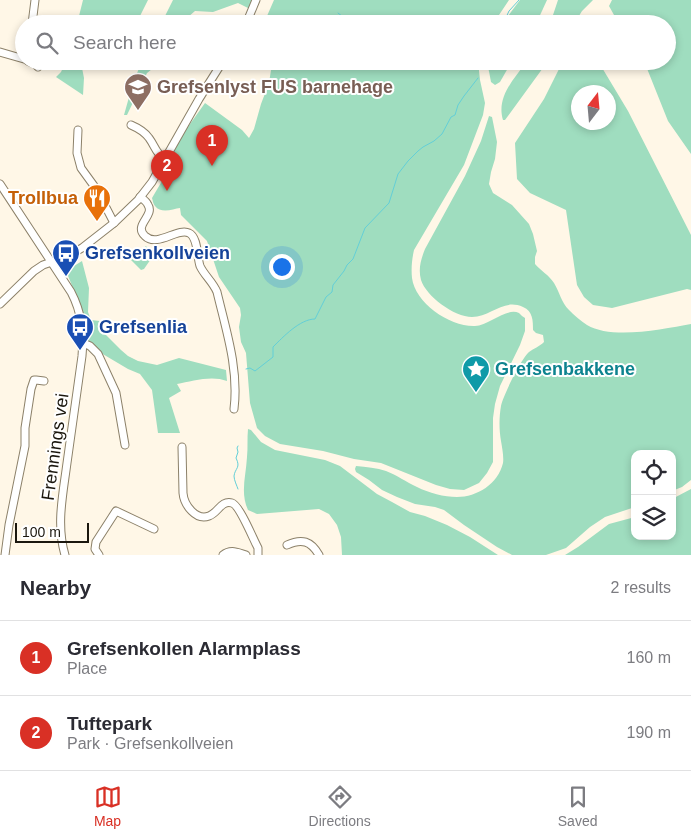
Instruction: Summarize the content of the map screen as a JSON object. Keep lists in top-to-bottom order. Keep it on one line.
{"streets":{"street":["Frennings vei"]},"places":{"school or university":["Grefsenlyst FUS barnehage"],"restaurant":["Trollbua"],"bus stop":["Grefsenkollveien","Grefsenlia"],"place":["Grefsenbakkene"]},"scale_bar":"100 m","north":"top","page":{"search":"Search here","pins":["1","2"],"scale":"100 m","heading":["Nearby","2 results"],"list":[{"mark":"1","name":"Grefsenkollen Alarmplass","note":"Place","value":"160 m"},{"mark":"2","name":"Tuftepark","note":"Park · Grefsenkollveien","value":"190 m"}],"nav":["Map","Directions","Saved"]}}
